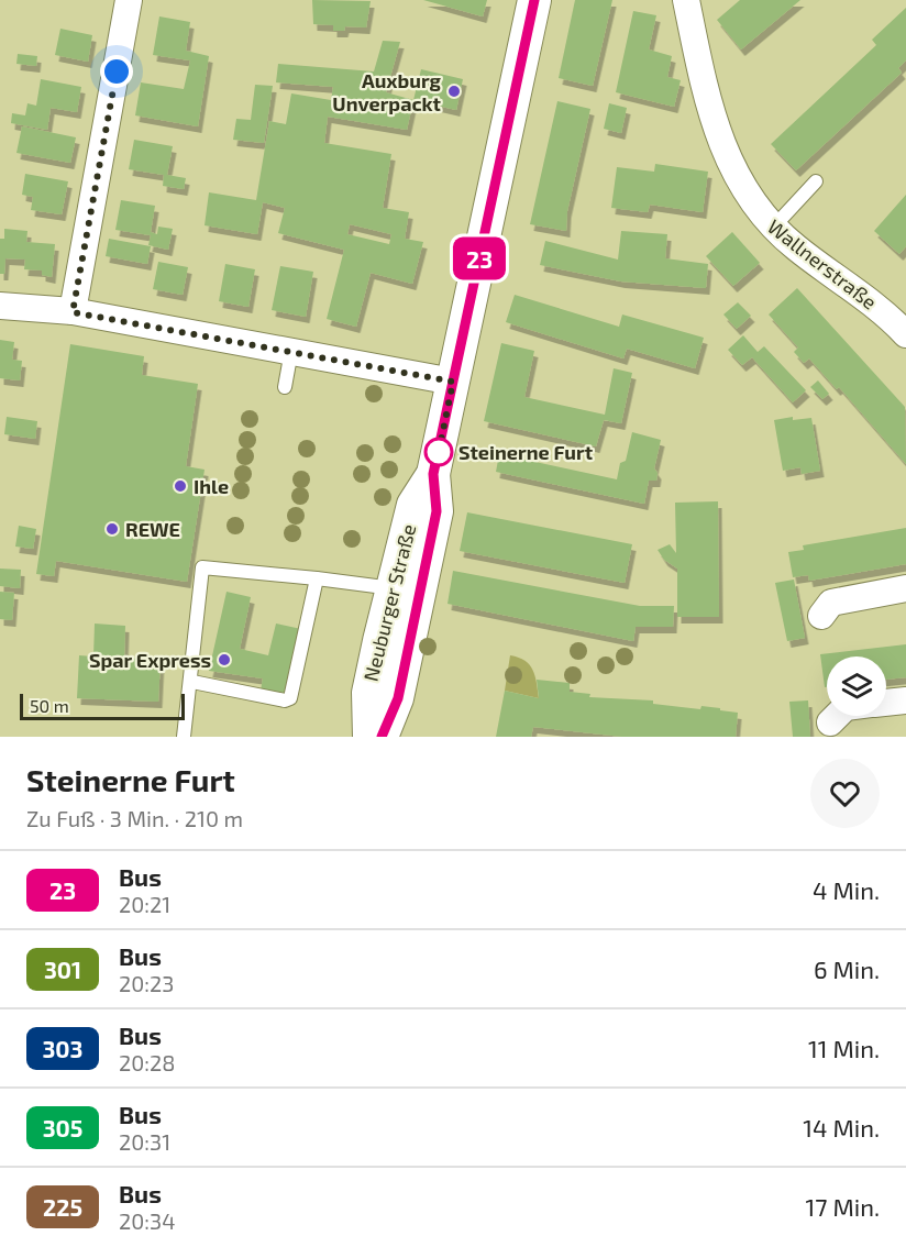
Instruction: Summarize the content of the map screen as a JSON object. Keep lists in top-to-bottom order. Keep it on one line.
{"streets":{"street":["Wallnerstraße","Neuburger Straße"]},"places":["Auxburg Unverpackt","Steinerne Furt","Ihle","REWE","Spar Express"],"lines":["bus line 23"],"scale_bar":"50 m","page":{"on_map":"23","scale":"50 m","heading":["Steinerne Furt","Zu Fuß · 3 Min. · 210 m"],"list":[{"mark":"23","name":"Bus","note":"20:21","value":"4 Min."},{"mark":"301","name":"Bus","note":"20:23","value":"6 Min."},{"mark":"303","name":"Bus","note":"20:28","value":"11 Min."},{"mark":"305","name":"Bus","note":"20:31","value":"14 Min."},{"mark":"225","name":"Bus","note":"20:34","value":"17 Min."}]}}
